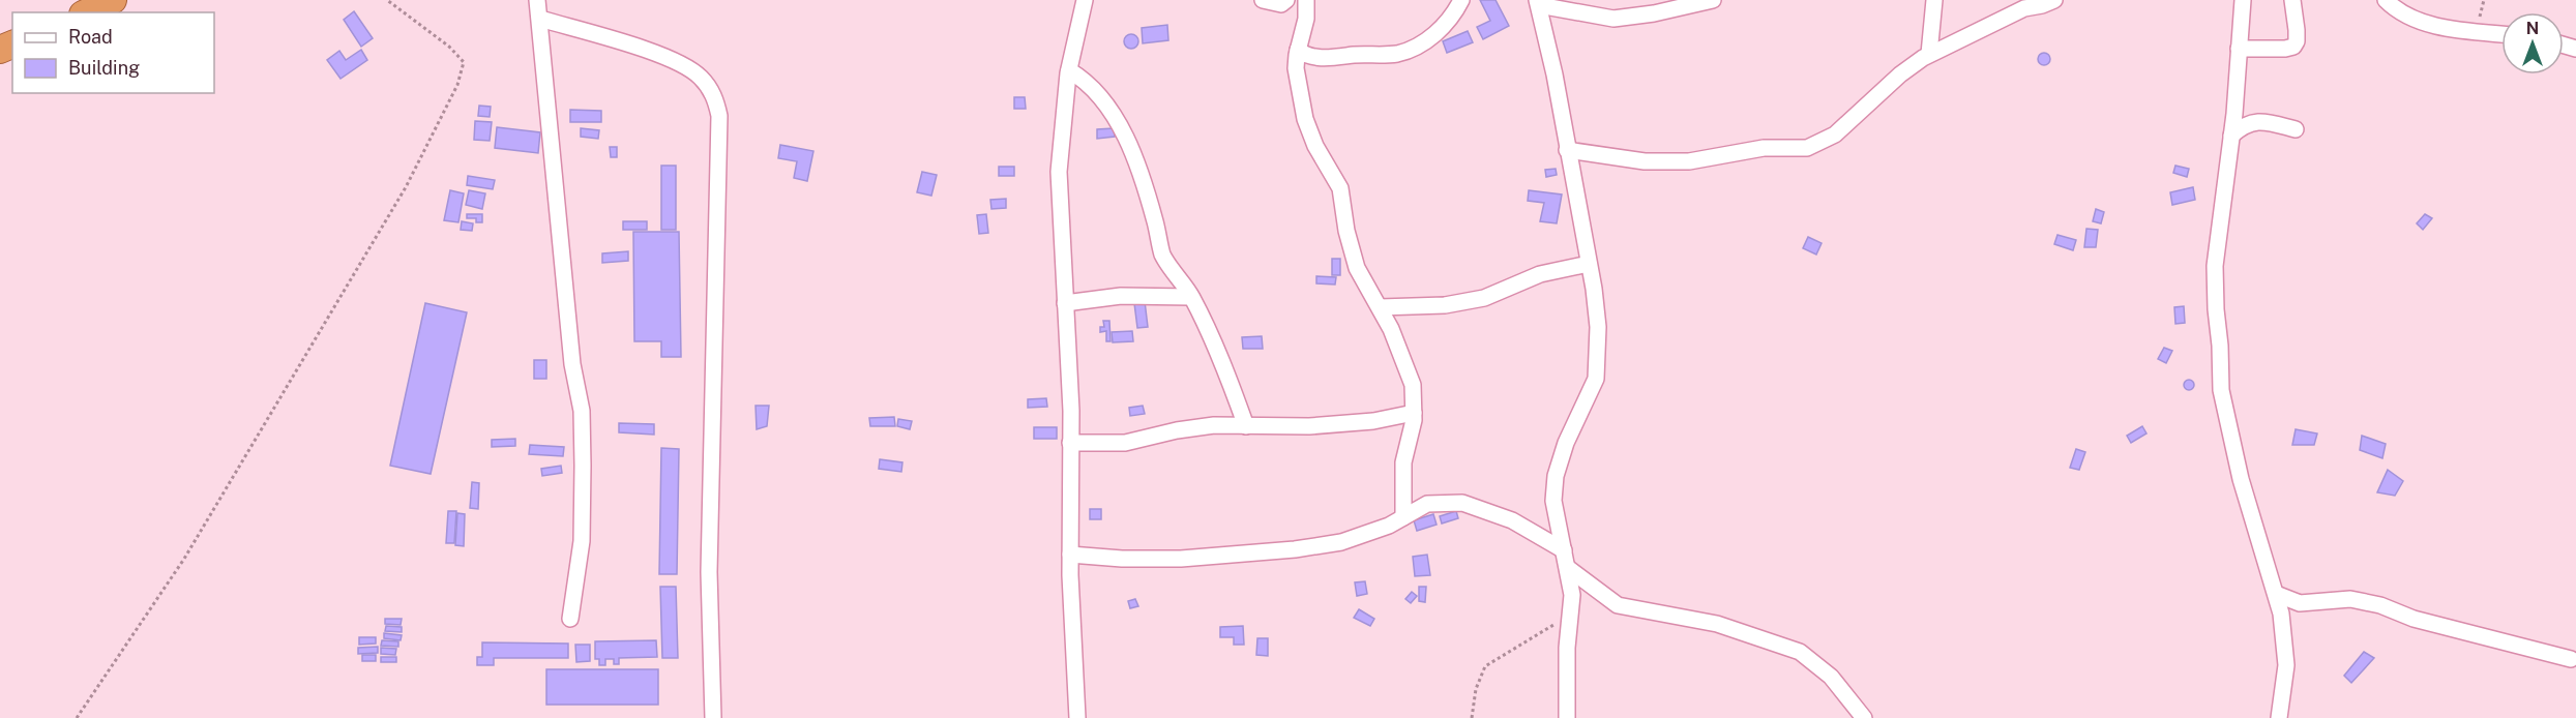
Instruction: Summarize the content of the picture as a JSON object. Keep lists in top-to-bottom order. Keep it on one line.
{"legend":["Road","Building"],"north":"top"}
